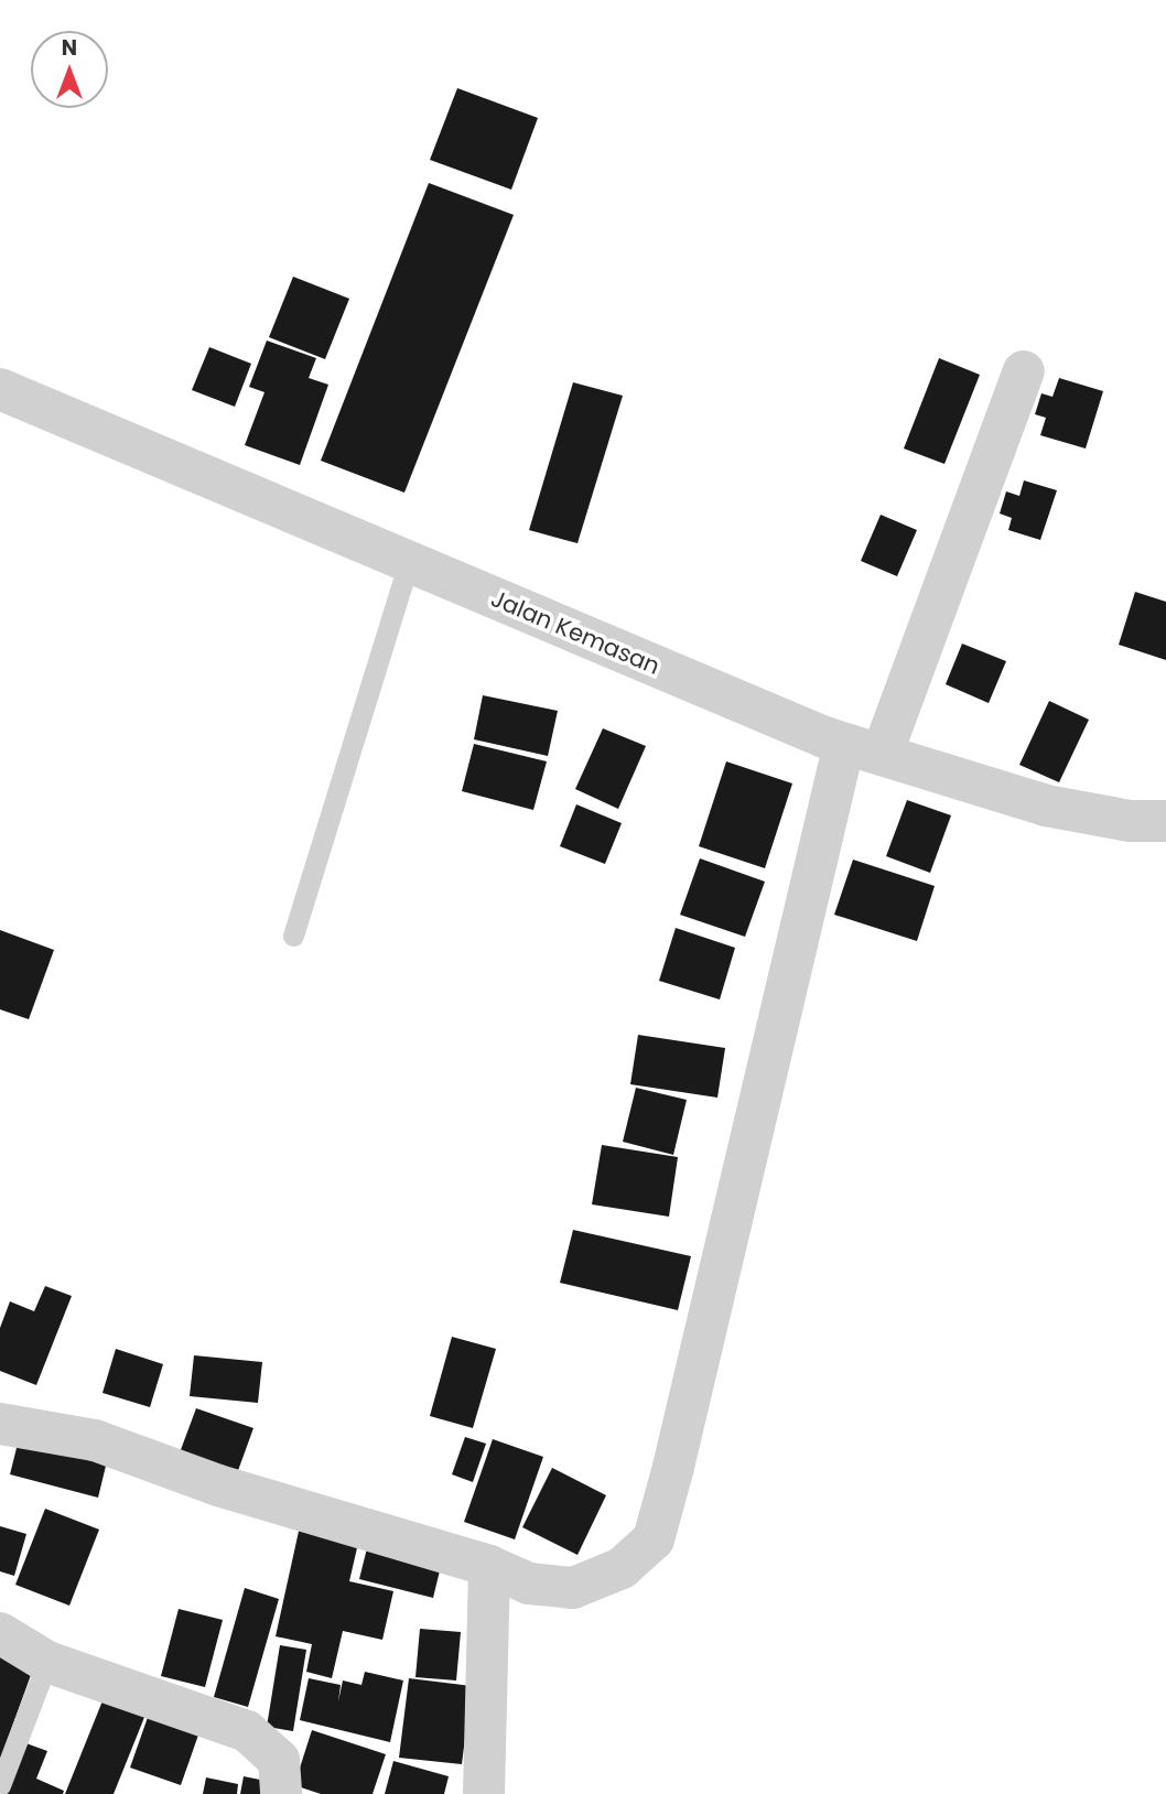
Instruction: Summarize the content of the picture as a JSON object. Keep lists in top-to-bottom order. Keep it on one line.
{"streets":{"street":["Jalan Kemasan"]},"north":"top"}
